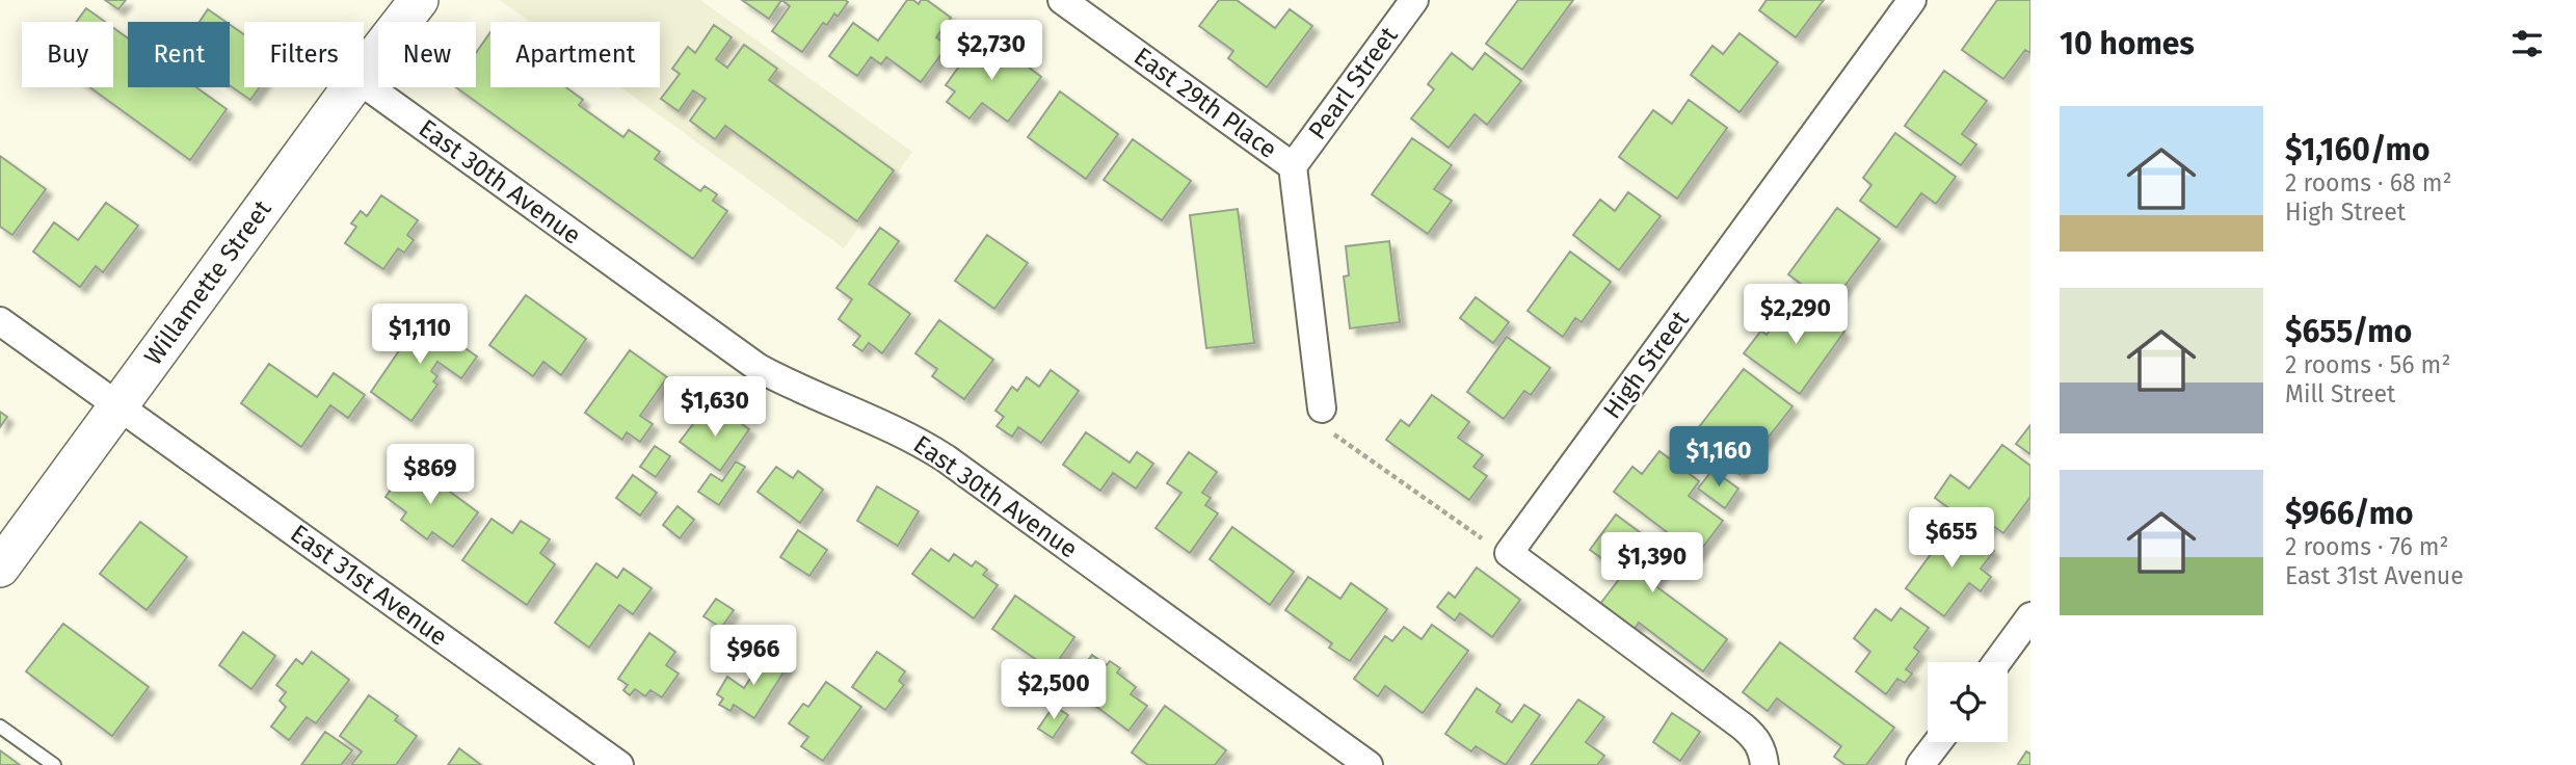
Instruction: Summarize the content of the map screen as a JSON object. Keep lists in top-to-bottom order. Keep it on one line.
{"streets":{"main road":["Willamette Street"],"street":["Pearl Street","East 29th Place","East 30th Avenue","High Street","East 31st Avenue"]},"crossings":[["Pearl Street","East 29th Place"],["Willamette Street","East 31st Avenue"]],"page":{"heading":"10 homes","price":["$2,730","$2,290","$1,110","$1,630","$1,160","$869","$655","$1,390","$966","$2,500"],"chip":["Buy","Rent","Filters","New","Apartment"],"list":[{"name":"$1,160/mo","note":"2 rooms · 68 m² · High Street"},{"name":"$655/mo","note":"2 rooms · 56 m² · Mill Street"},{"name":"$966/mo","note":"2 rooms · 76 m² · East 31st Avenue"}]}}
